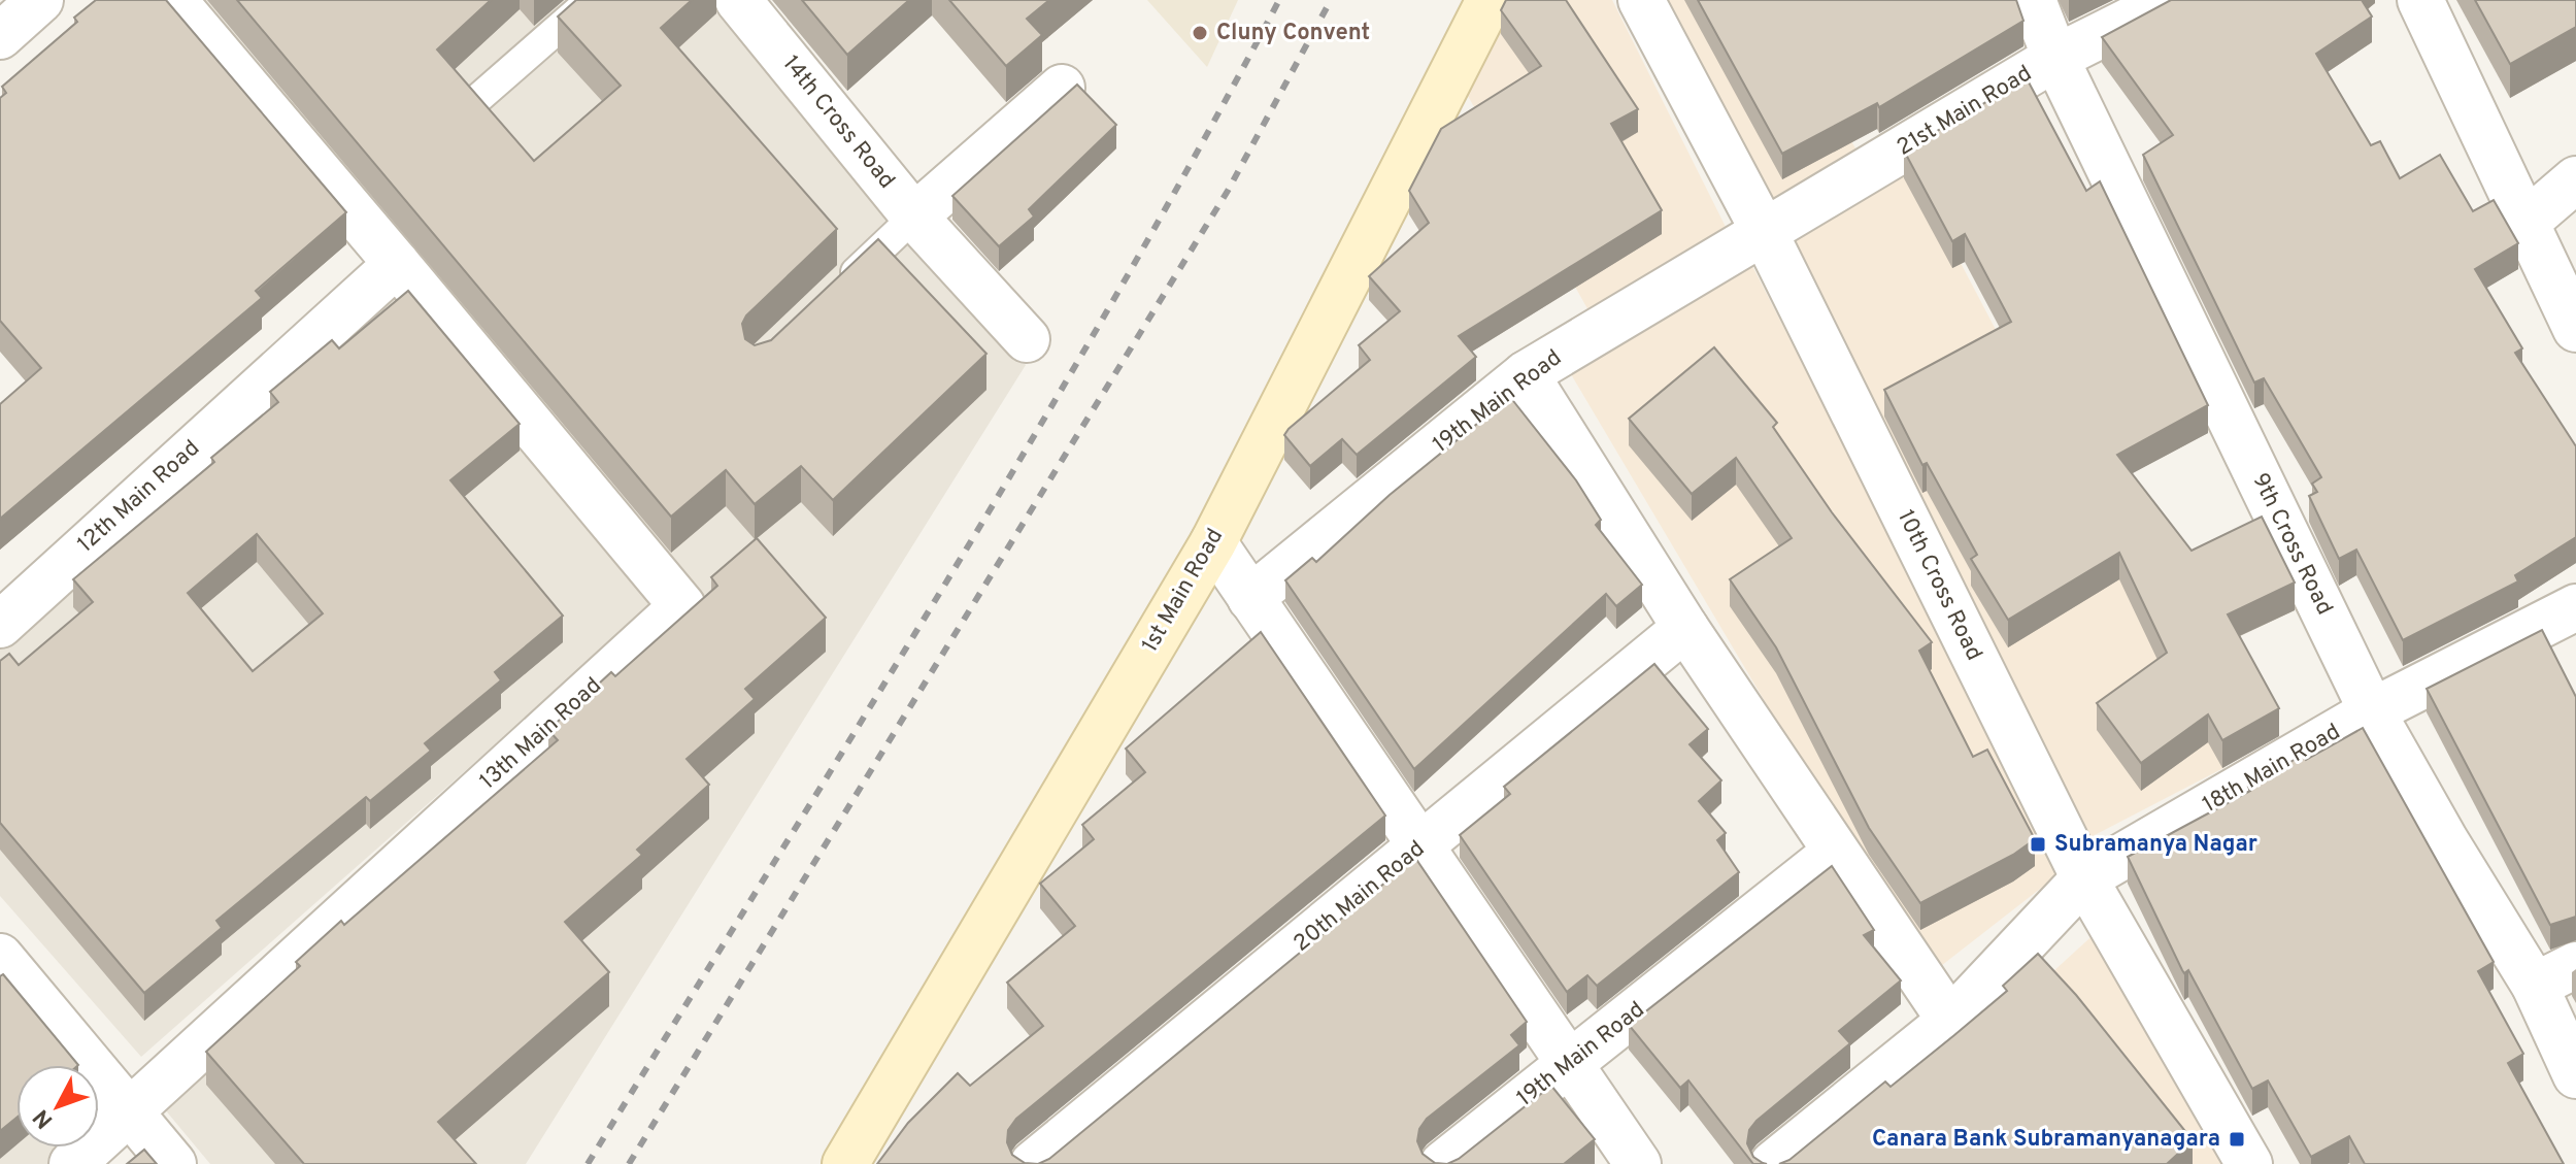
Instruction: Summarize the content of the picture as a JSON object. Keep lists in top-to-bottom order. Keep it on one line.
{"streets":{"main road":["1st Main Road"],"street":["21st Main Road","14th Cross Road","19th Main Road","12th Main Road","9th Cross Road","10th Cross Road","13th Main Road","18th Main Road","20th Main Road"]},"crossings":[["21st Main Road","19th Main Road"],["21st Main Road","9th Cross Road"],["21st Main Road","10th Cross Road"],["19th Main Road","10th Cross Road"],["12th Main Road","13th Main Road"],["9th Cross Road","18th Main Road"],["10th Cross Road","18th Main Road"]],"places":{"other":["Cluny Convent"],"transit":["Subramanya Nagar","Canara Bank Subramanyanagara"]},"north":"bottom left"}
